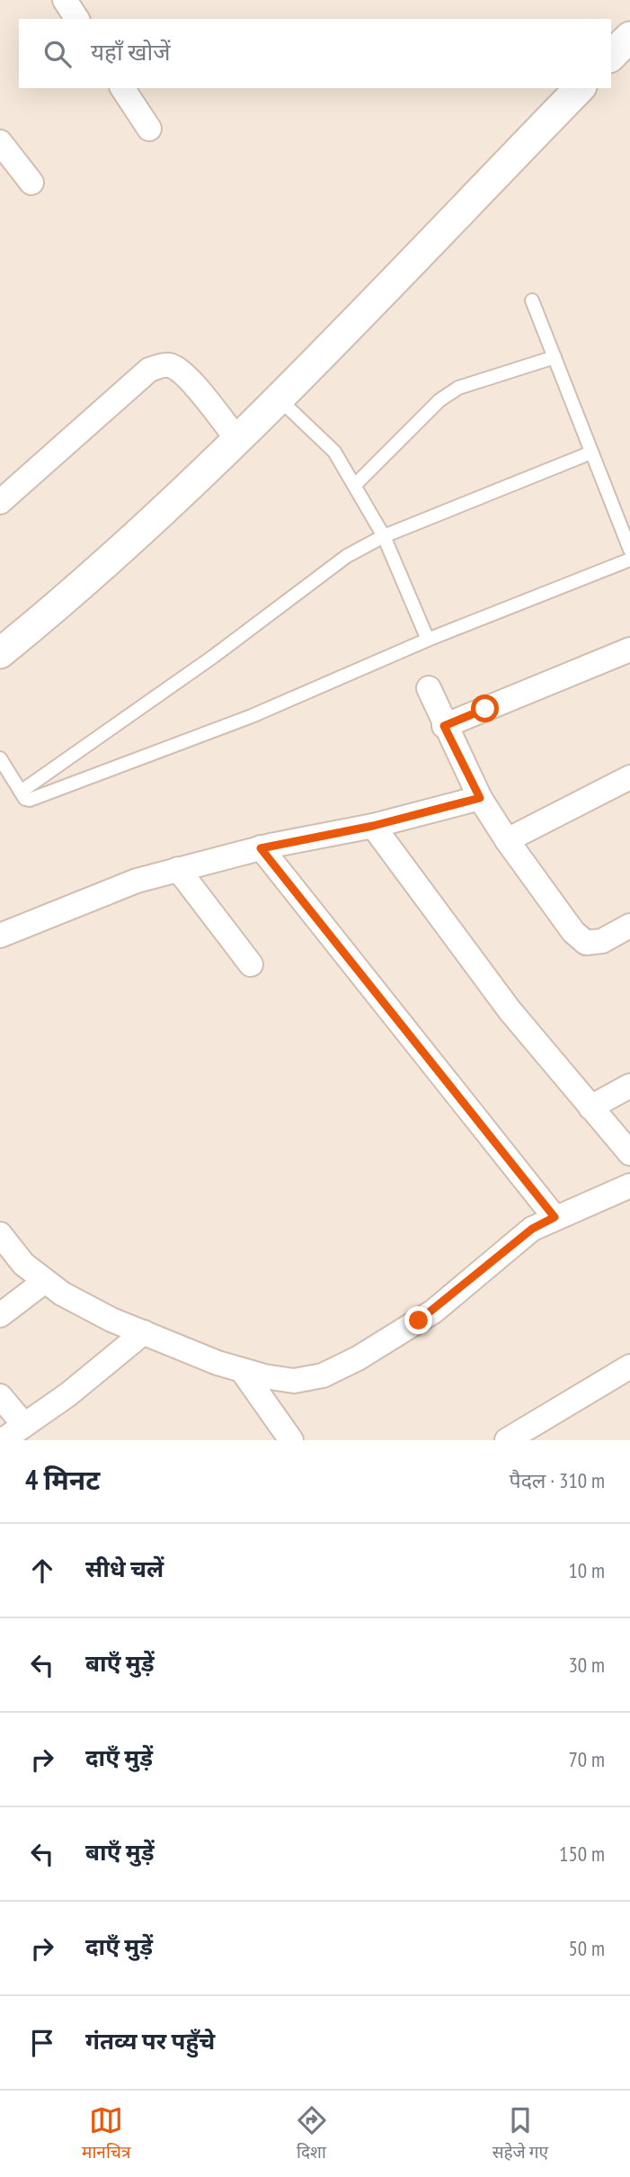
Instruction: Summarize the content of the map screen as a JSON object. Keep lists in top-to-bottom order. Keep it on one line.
{"page":{"search":"यहाँ खोजें","heading":["4 मिनट","पैदल · 310 m"],"list":[["सीधे चलें","10 m"],["बाएँ मुड़ें","30 m"],["दाएँ मुड़ें","70 m"],["बाएँ मुड़ें","150 m"],["दाएँ मुड़ें","50 m"],"गंतव्य पर पहुँचे"],"nav":["मानचित्र","दिशा","सहेजे गए"]}}
